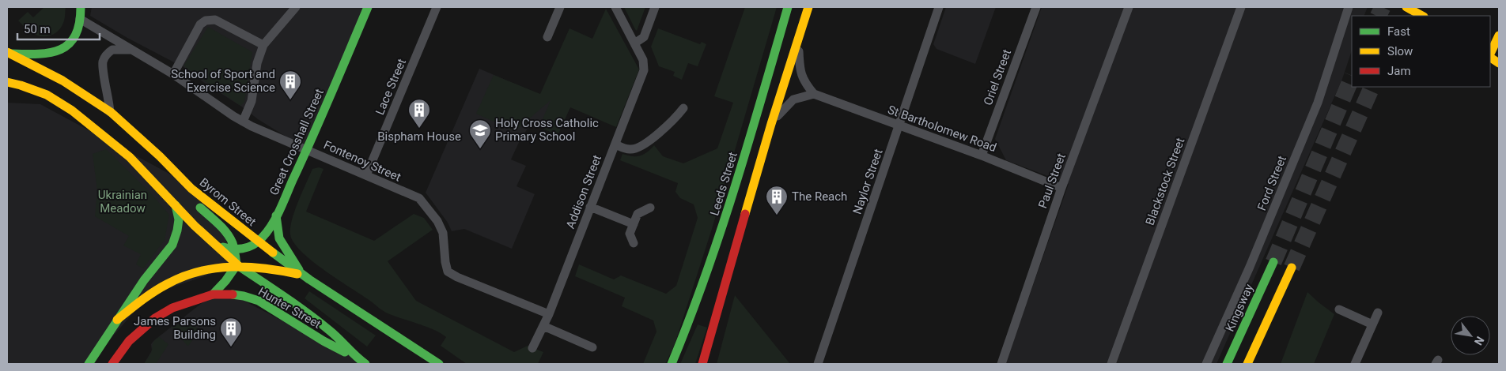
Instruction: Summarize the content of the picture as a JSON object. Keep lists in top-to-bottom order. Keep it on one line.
{"streets":{"main road":["Great Crosshall Street","Leeds Street","Byrom Street","Hunter Street","Kingsway"],"street":["Oriel Street","Lace Street","St Bartholomew Road","Fontenoy Street","Paul Street","Naylor Street","Blackstock Street","Ford Street","Addison Street"]},"crossings":[["Oriel Street","St Bartholomew Road"],["Lace Street","Fontenoy Street"],["St Bartholomew Road","Paul Street"],["St Bartholomew Road","Naylor Street"],["Great Crosshall Street","Fontenoy Street"],["Great Crosshall Street","Byrom Street"],["Fontenoy Street","Addison Street"],["Fontenoy Street","Byrom Street"]],"parks":["Ukrainian Meadow"],"places":{"building":["School of Sport and Exercise Science","Bispham House","The Reach","James Parsons Building"],"school or university":["Holy Cross Catholic Primary School"]},"legend":["Fast","Slow","Jam"],"scale_bar":"50 m","north":"bottom right"}
